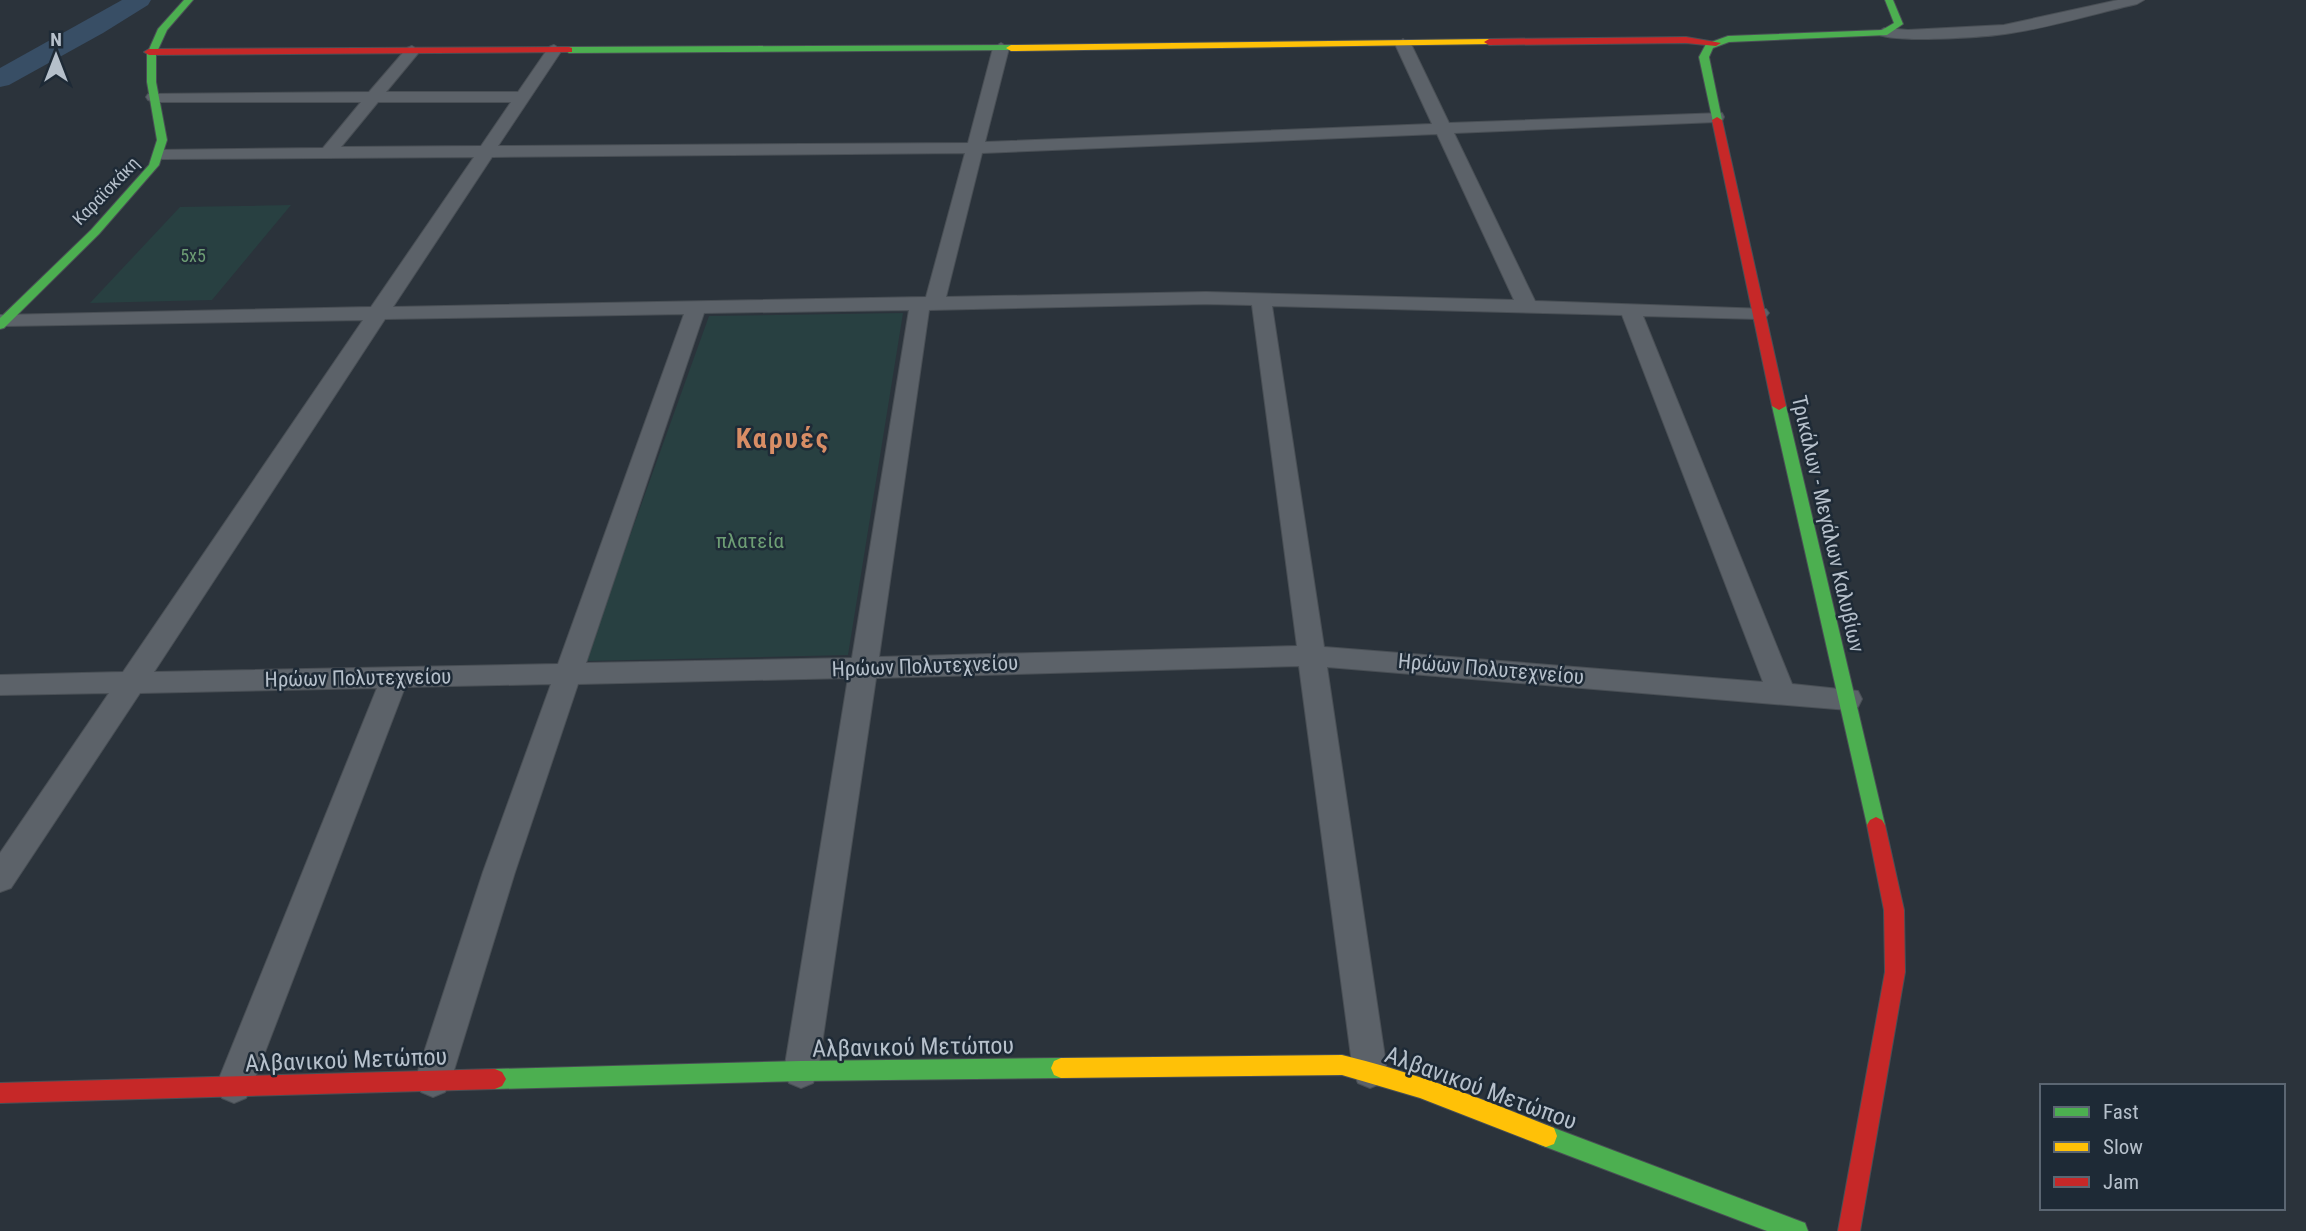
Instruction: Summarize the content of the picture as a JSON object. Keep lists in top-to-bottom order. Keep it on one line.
{"streets":{"street":["Καραϊσκάκη","Τρικάλων - Μεγάλων Καλυβίων","Ηρώων Πολυτεχνείου","Αλβανικού Μετώπου"]},"crossings":[["Τρικάλων - Μεγάλων Καλυβίων","Ηρώων Πολυτεχνείου"]],"districts":["Καρυές"],"parks":["5x5","πλατεία"],"legend":["Fast","Slow","Jam"],"north":"top"}
